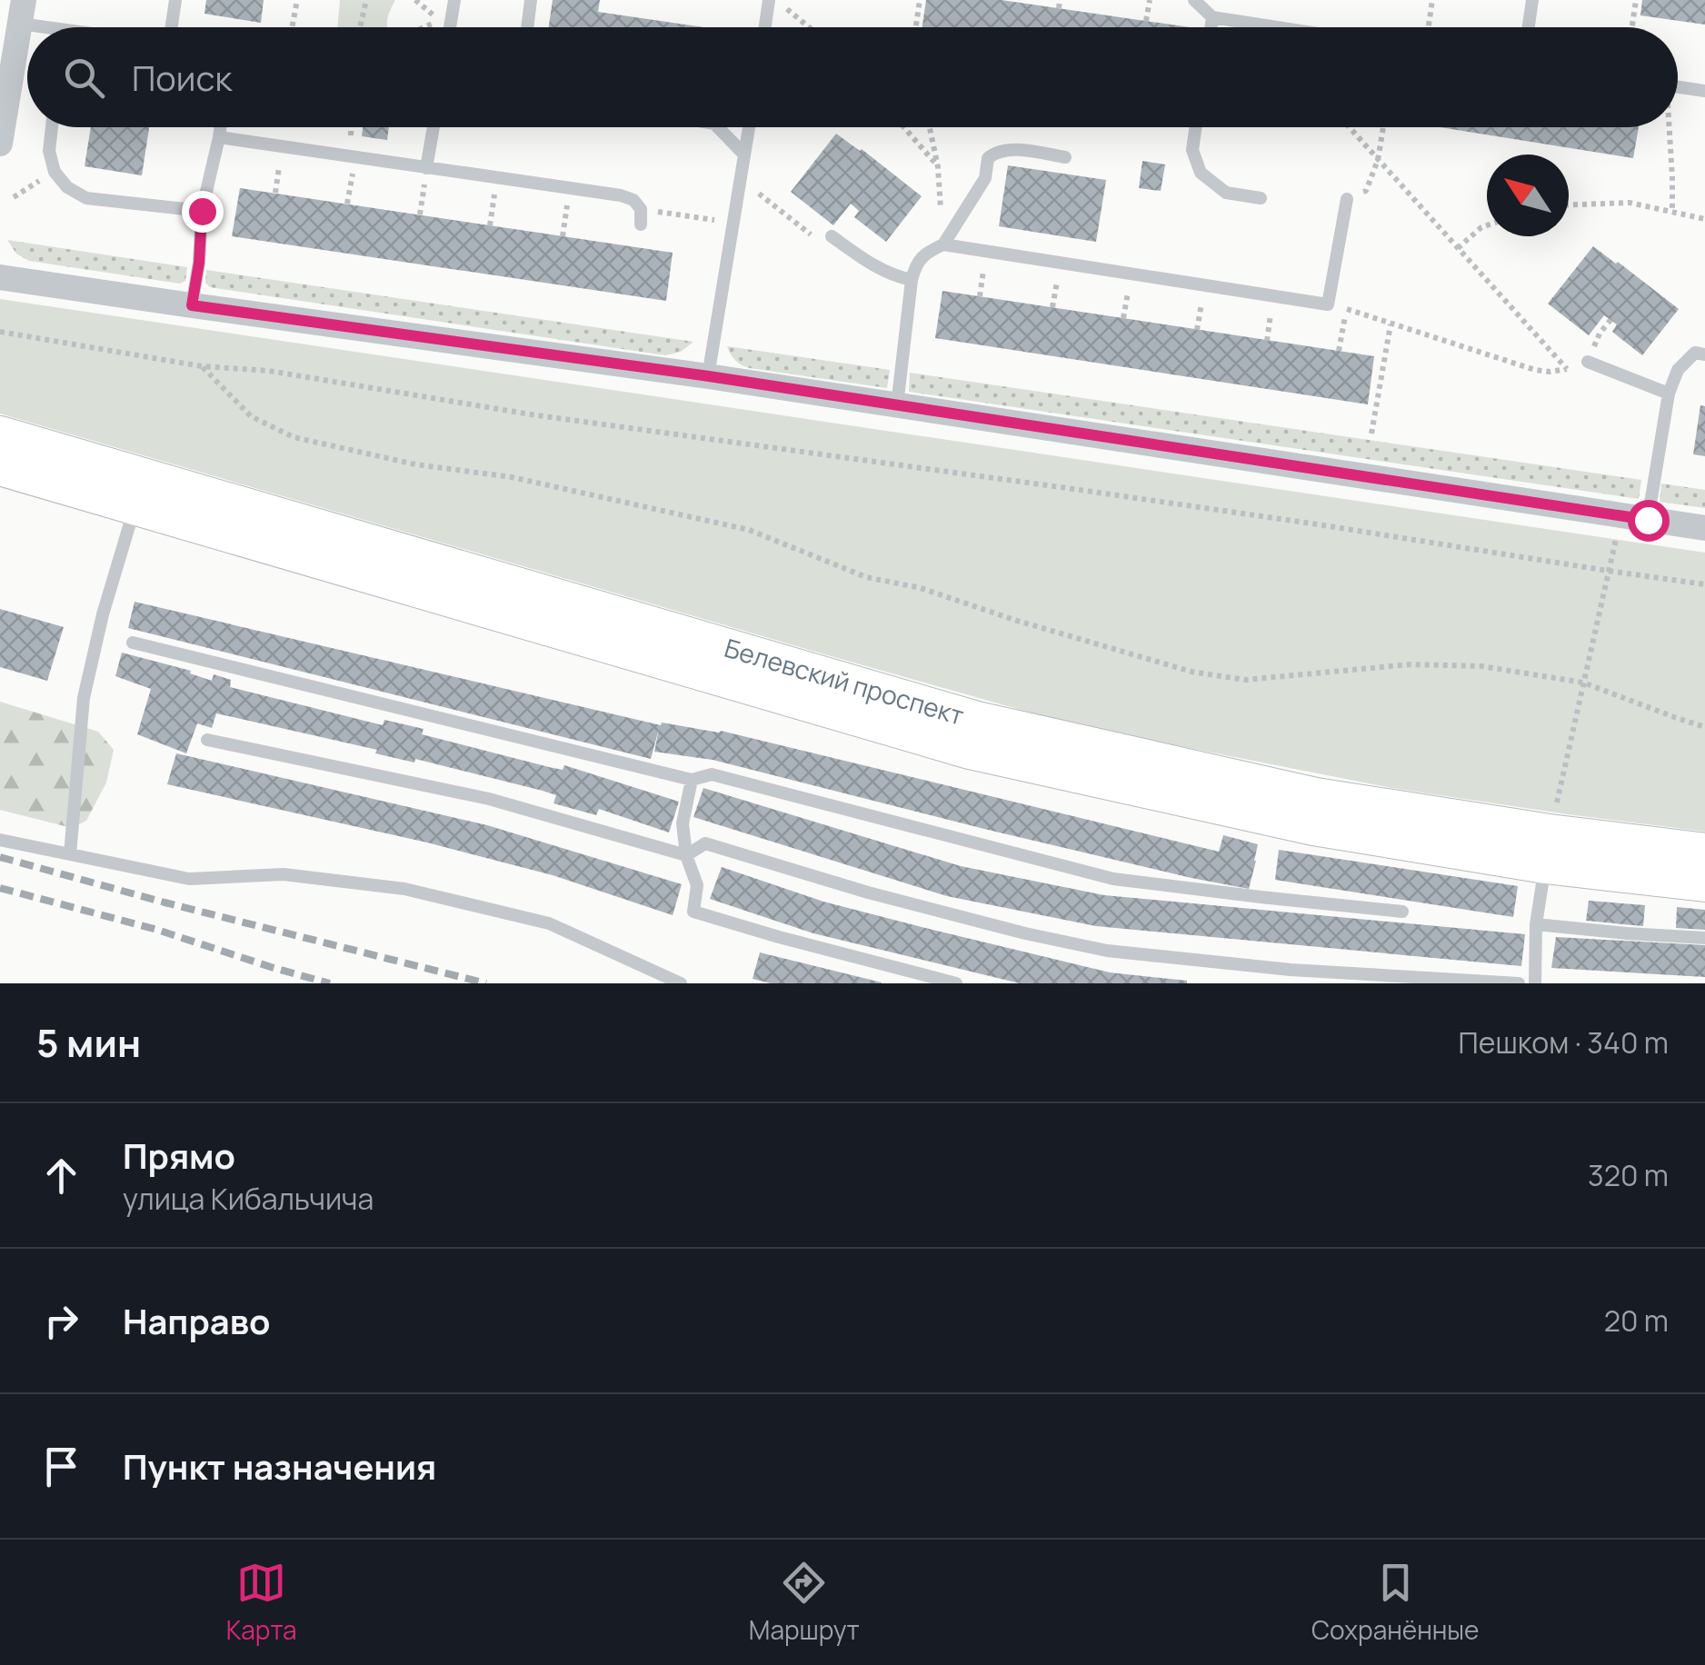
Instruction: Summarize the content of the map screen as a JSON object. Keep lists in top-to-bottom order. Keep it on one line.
{"streets":{"street":["Белевский проспект"]},"north":"top left","page":{"search":"Поиск","heading":["5 мин","Пешком · 340 m"],"list":[["Прямо","улица Кибальчича","320 m"],["Направо","20 m"],"Пункт назначения"],"nav":["Карта","Маршрут","Сохранённые"]}}
